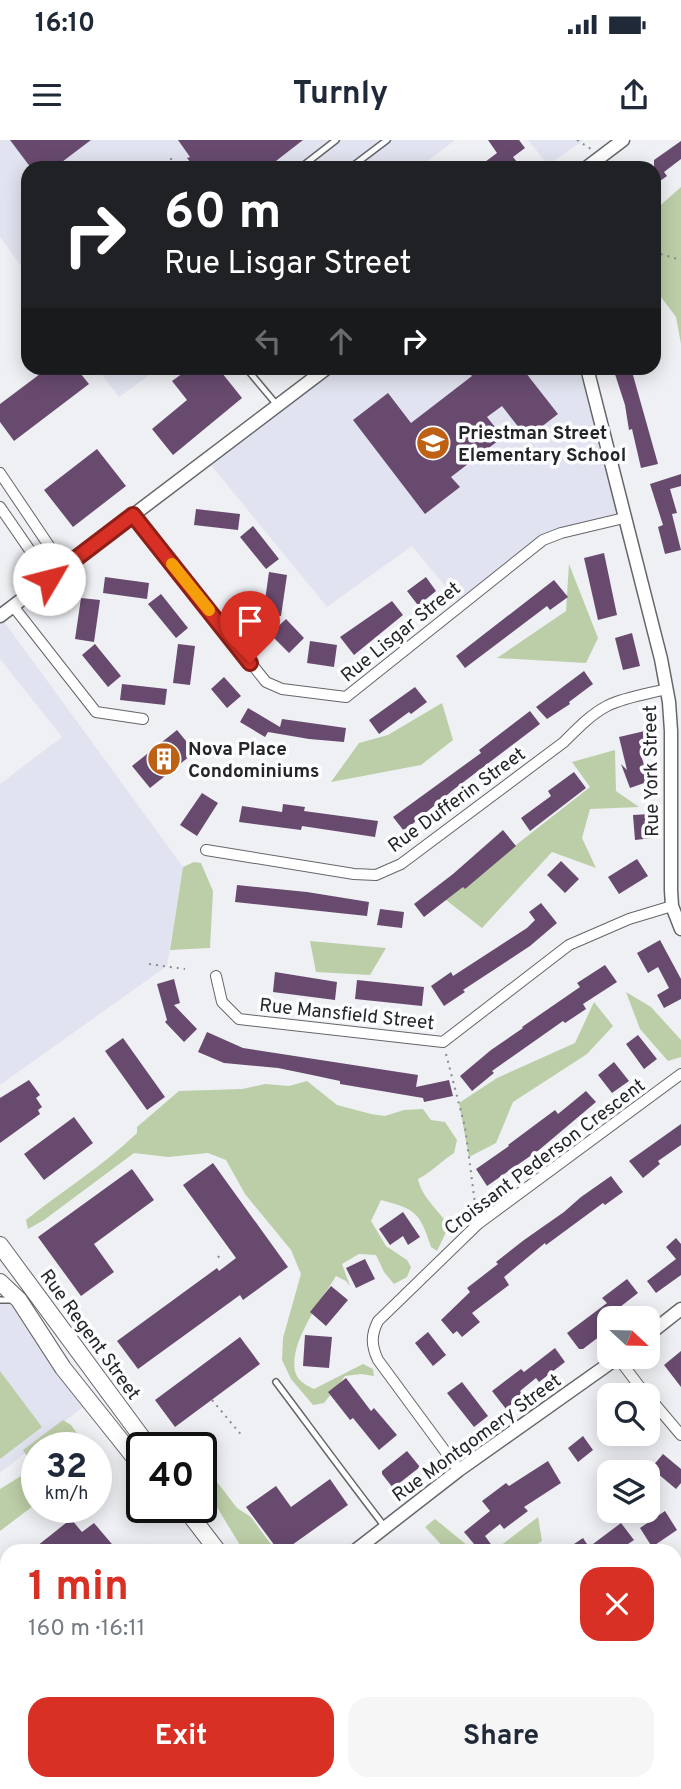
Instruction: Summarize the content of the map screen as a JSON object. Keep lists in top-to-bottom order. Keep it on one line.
{"streets":{"main road":["Rue Regent Street"],"street":["Rue Lisgar Street","Rue York Street","Rue Dufferin Street","Rue Mansfield Street","Croissant Pederson Crescent","Rue Montgomery Street"]},"crossings":[["Rue Lisgar Street","Rue York Street"],["Rue York Street","Rue Dufferin Street"],["Rue York Street","Rue Mansfield Street"],["Croissant Pederson Crescent","Rue Montgomery Street"]],"places":{"school or university":["Priestman Street Elementary School"],"building":["Nova Place Condominiums"]},"north":"right","page":{"status":"16:10","header":"Turnly","turn":["60 m","Rue Lisgar Street"],"speed":"32 km/h","limit":"40","heading":["1 min","160 m · 16:11"],"buttons":["Exit","Share"]}}
